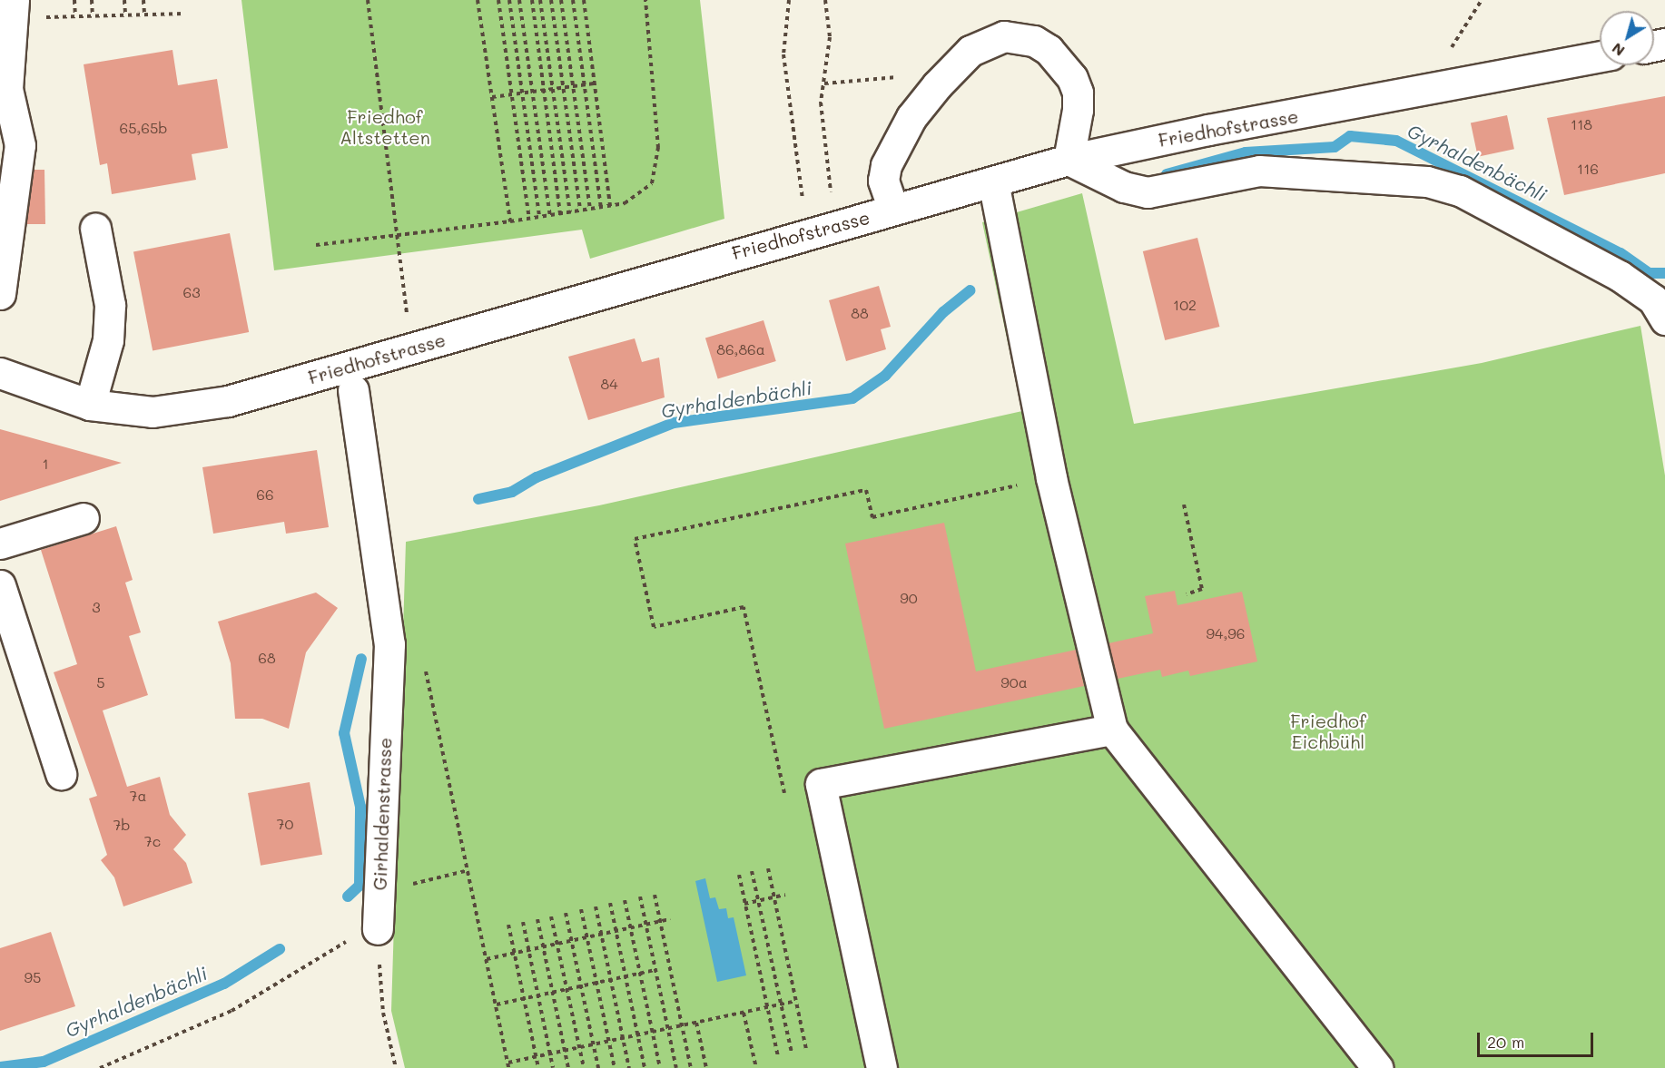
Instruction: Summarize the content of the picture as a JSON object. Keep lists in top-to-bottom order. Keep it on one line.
{"streets":{"street":["Friedhofstrasse","Girhaldenstrasse"]},"water":["Gyrhaldenbächli"],"parks":["Friedhof Altstetten","Friedhof Eichbühl"],"house_numbers":["118","65,65b","116","63","102","88","86,86a","84","1","66","90","3","94,96","68","5","90a","7a","70","7b","7c","95"],"scale_bar":"20 m","north":"bottom left"}
